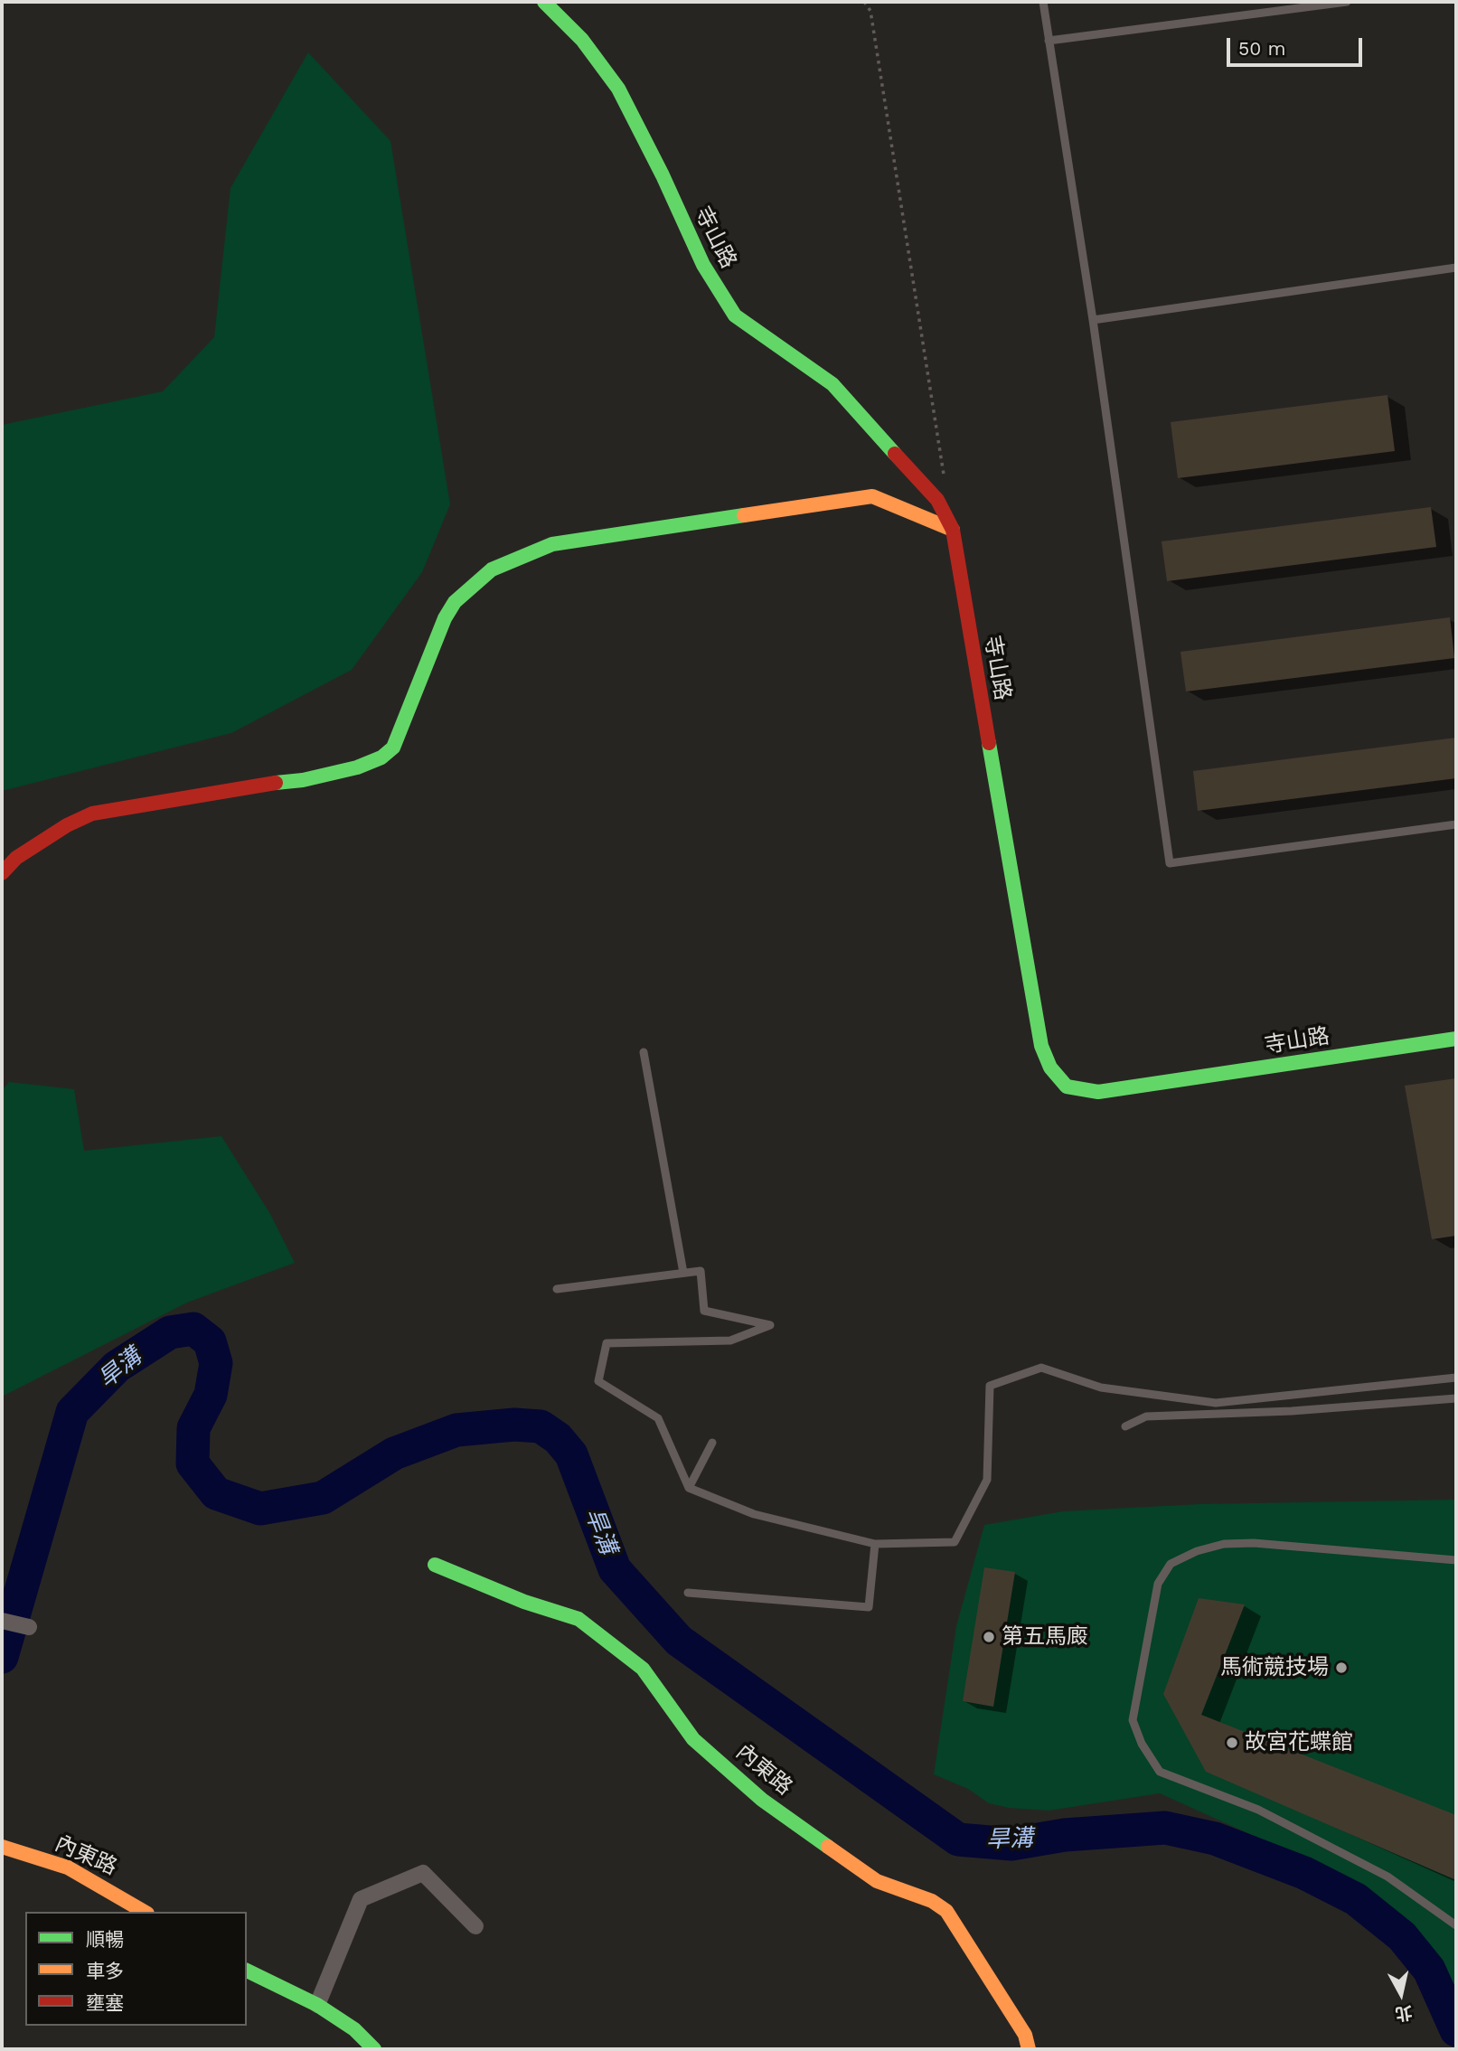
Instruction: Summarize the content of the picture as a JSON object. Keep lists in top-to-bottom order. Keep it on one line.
{"streets":{"street":["寺山路","內東路"]},"water":["旱溝"],"places":["第五馬廄","馬術競技場","故宮花蝶館"],"legend":["順暢","車多","壅塞"],"scale_bar":"50 m","north":"bottom"}
